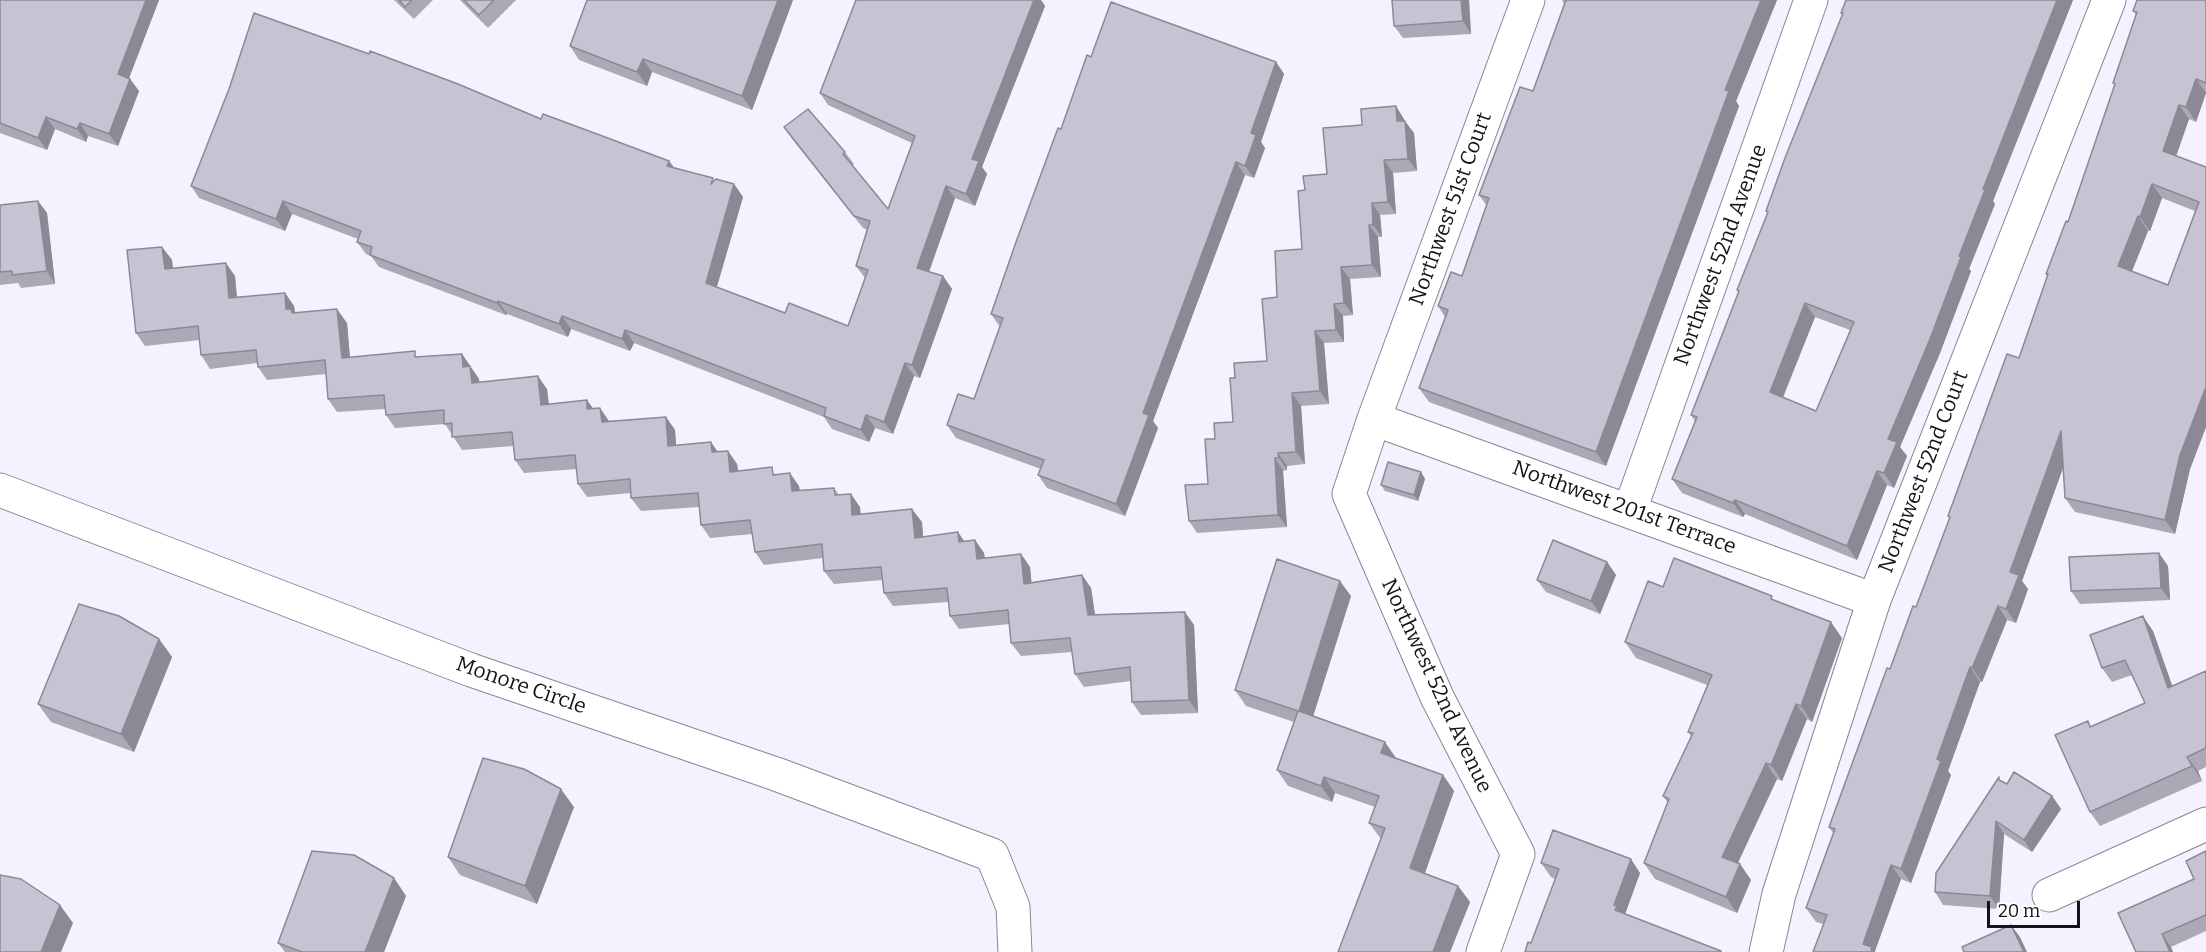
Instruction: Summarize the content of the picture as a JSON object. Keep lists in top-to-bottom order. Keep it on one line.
{"streets":{"street":["Northwest 51st Court","Northwest 52nd Avenue","Northwest 52nd Court","Northwest 201st Terrace","Monore Circle"]},"crossings":[["Northwest 51st Court","Northwest 52nd Avenue"],["Northwest 51st Court","Northwest 201st Terrace"],["Northwest 52nd Avenue","Northwest 201st Terrace"],["Northwest 52nd Court","Northwest 201st Terrace"]],"scale_bar":"20 m"}
